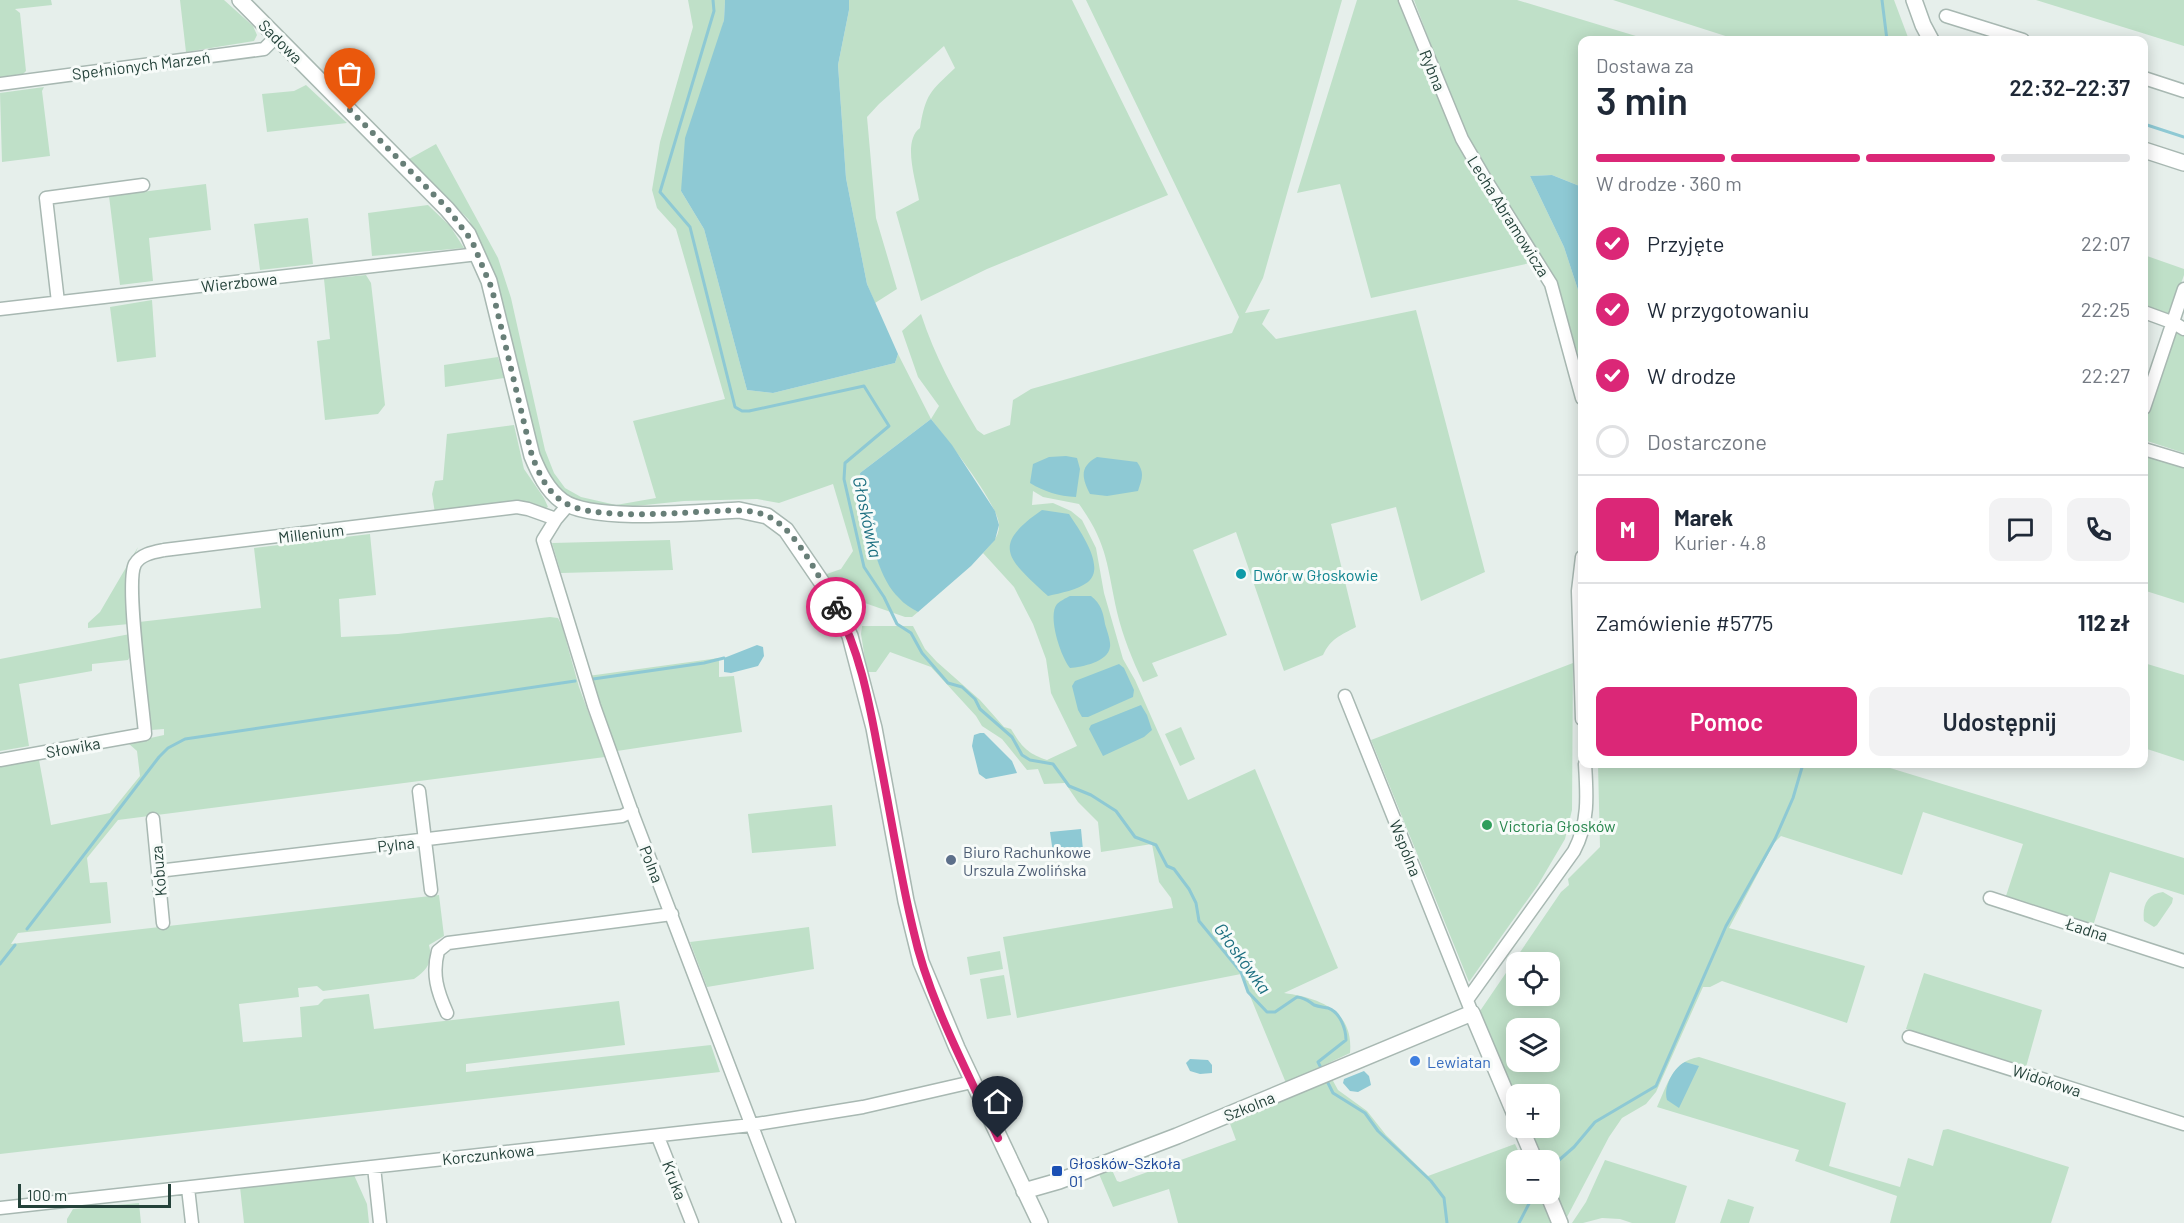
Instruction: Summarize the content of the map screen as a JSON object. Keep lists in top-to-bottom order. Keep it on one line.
{"streets":{"street":["Sadowa","Spełnionych Marzeń","Rybna","Lecha Abramowicza","Wierzbowa","Millenium","Słowika","Pylna","Wspólna","Polna","Kobuza","Ładna","Widokowa","Szkolna","Korczunkowa","Kruka"]},"crossings":[["Sadowa","Spełnionych Marzeń"],["Sadowa","Wierzbowa"],["Sadowa","Polna"],["Rybna","Lecha Abramowicza"],["Millenium","Słowika"],["Millenium","Polna"],["Pylna","Polna"],["Pylna","Kobuza"],["Wspólna","Szkolna"],["Polna","Korczunkowa"],["Korczunkowa","Kruka"]],"water":["Głoskówka"],"places":{"other":["Dwór w Głoskowie","Victoria Głosków","Biuro Rachunkowe Urszula Zwolińska","Lewiatan"],"transit":["Głosków-Szkoła 01"]},"scale_bar":"100 m","page":{"heading":["3 min","Dostawa za","22:32–22:37"],"panel":["Marek","Kurier · 4.8","Zamówienie #5775","112 zł"],"bar":"W drodze · 360 m","list":[["Przyjęte","22:07"],["W przygotowaniu","22:25"],["W drodze","22:27"],"Dostarczone"],"round":"M","buttons":["Pomoc","Udostępnij"],"map_buttons":["+","−"],"scale":"100 m"}}
